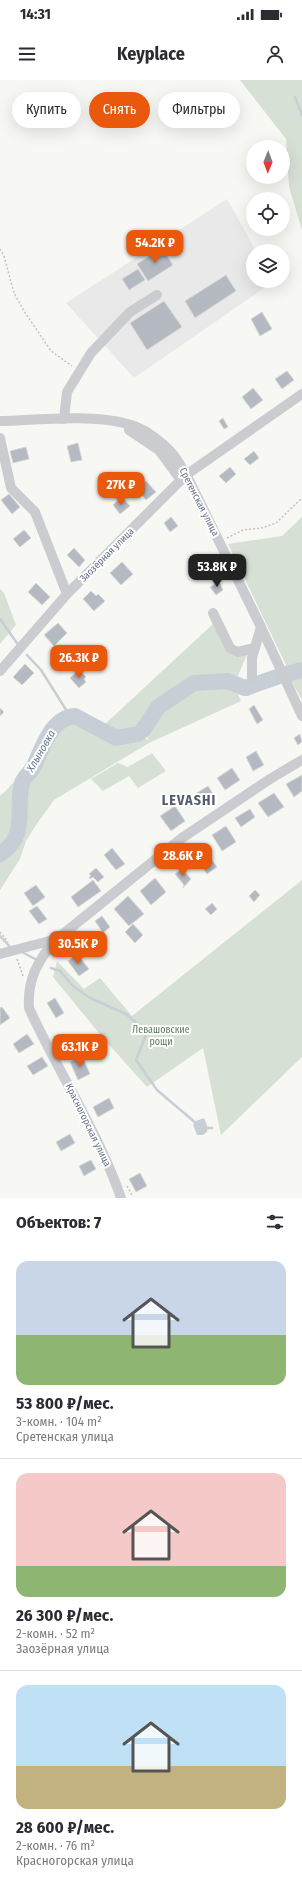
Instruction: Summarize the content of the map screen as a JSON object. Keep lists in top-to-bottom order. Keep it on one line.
{"streets":{"street":["Сретенская улица","Заозёрная улица","Красногорская улица"]},"crossings":[["Сретенская улица","Заозёрная улица"]],"districts":["LEVASHI"],"water":["Хлыновка"],"parks":["Левашовские рощи"],"north":"bottom","page":{"status":"14:31","header":"Keyplace","chip":["Купить","Снять","Фильтры"],"price":["54.2K ₽","27K ₽","53.8K ₽","26.3K ₽","28.6K ₽","30.5K ₽","63.1K ₽"],"heading":"Объектов: 7","list":[{"name":"53 800 ₽/мес.","note":"3-комн. · 104 m² · Сретенская улица"},{"name":"26 300 ₽/мес.","note":"2-комн. · 52 m² · Заозёрная улица"},{"name":"28 600 ₽/мес.","note":"2-комн. · 76 m² · Красногорская улица"}]}}
